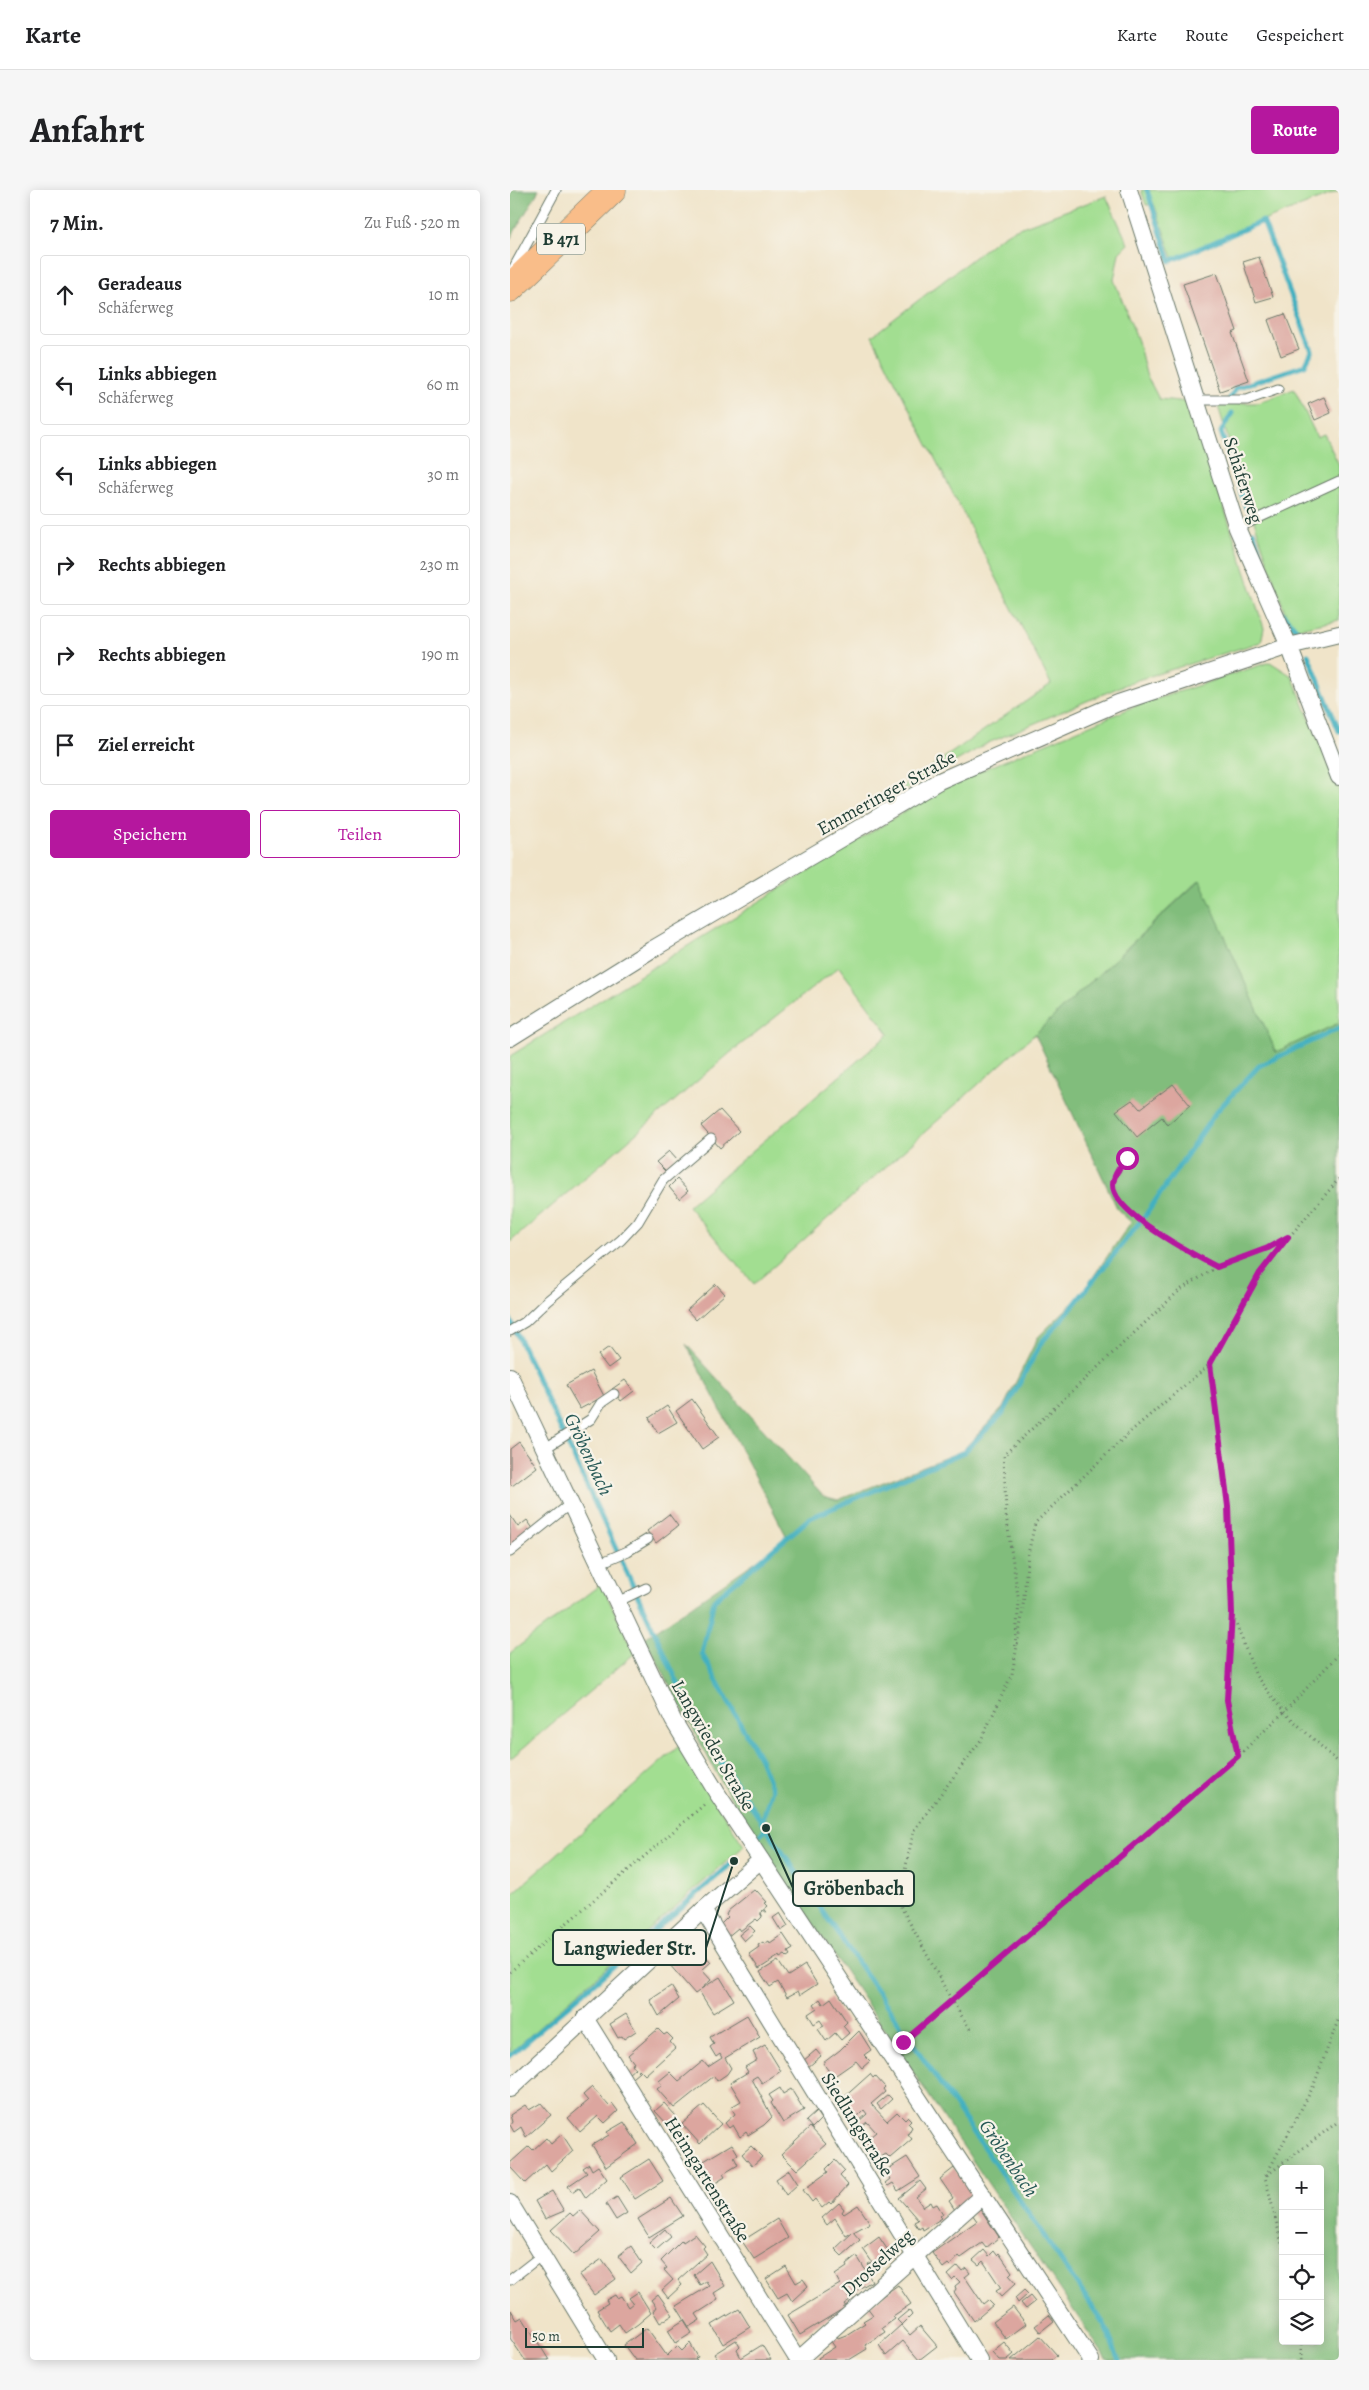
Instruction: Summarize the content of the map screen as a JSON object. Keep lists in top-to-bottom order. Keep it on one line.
{"streets":{"highway":["B 471"],"street":["Schäferweg","Emmeringer Straße","Langwieder Straße","Siedlungstraße","Heimgartenstraße","Drosselweg"]},"crossings":[["Schäferweg","Emmeringer Straße"],["Langwieder Straße","Drosselweg"],["Siedlungstraße","Drosselweg"],["Heimgartenstraße","Drosselweg"]],"water":["Gröbenbach"],"places":["Gröbenbach","Langwieder Str."],"scale_bar":"50 m","page":{"header":"Karte","nav":["Karte","Route","Gespeichert"],"title":"Anfahrt","buttons":["Route",["Speichern","Teilen"]],"heading":["7 Min.","Zu Fuß · 520 m"],"list":[["Geradeaus","Schäferweg","10 m"],["Links abbiegen","Schäferweg","60 m"],["Links abbiegen","Schäferweg","30 m"],["Rechts abbiegen","230 m"],["Rechts abbiegen","190 m"],"Ziel erreicht"],"map_buttons":["+","−"],"scale":"50 m"}}
